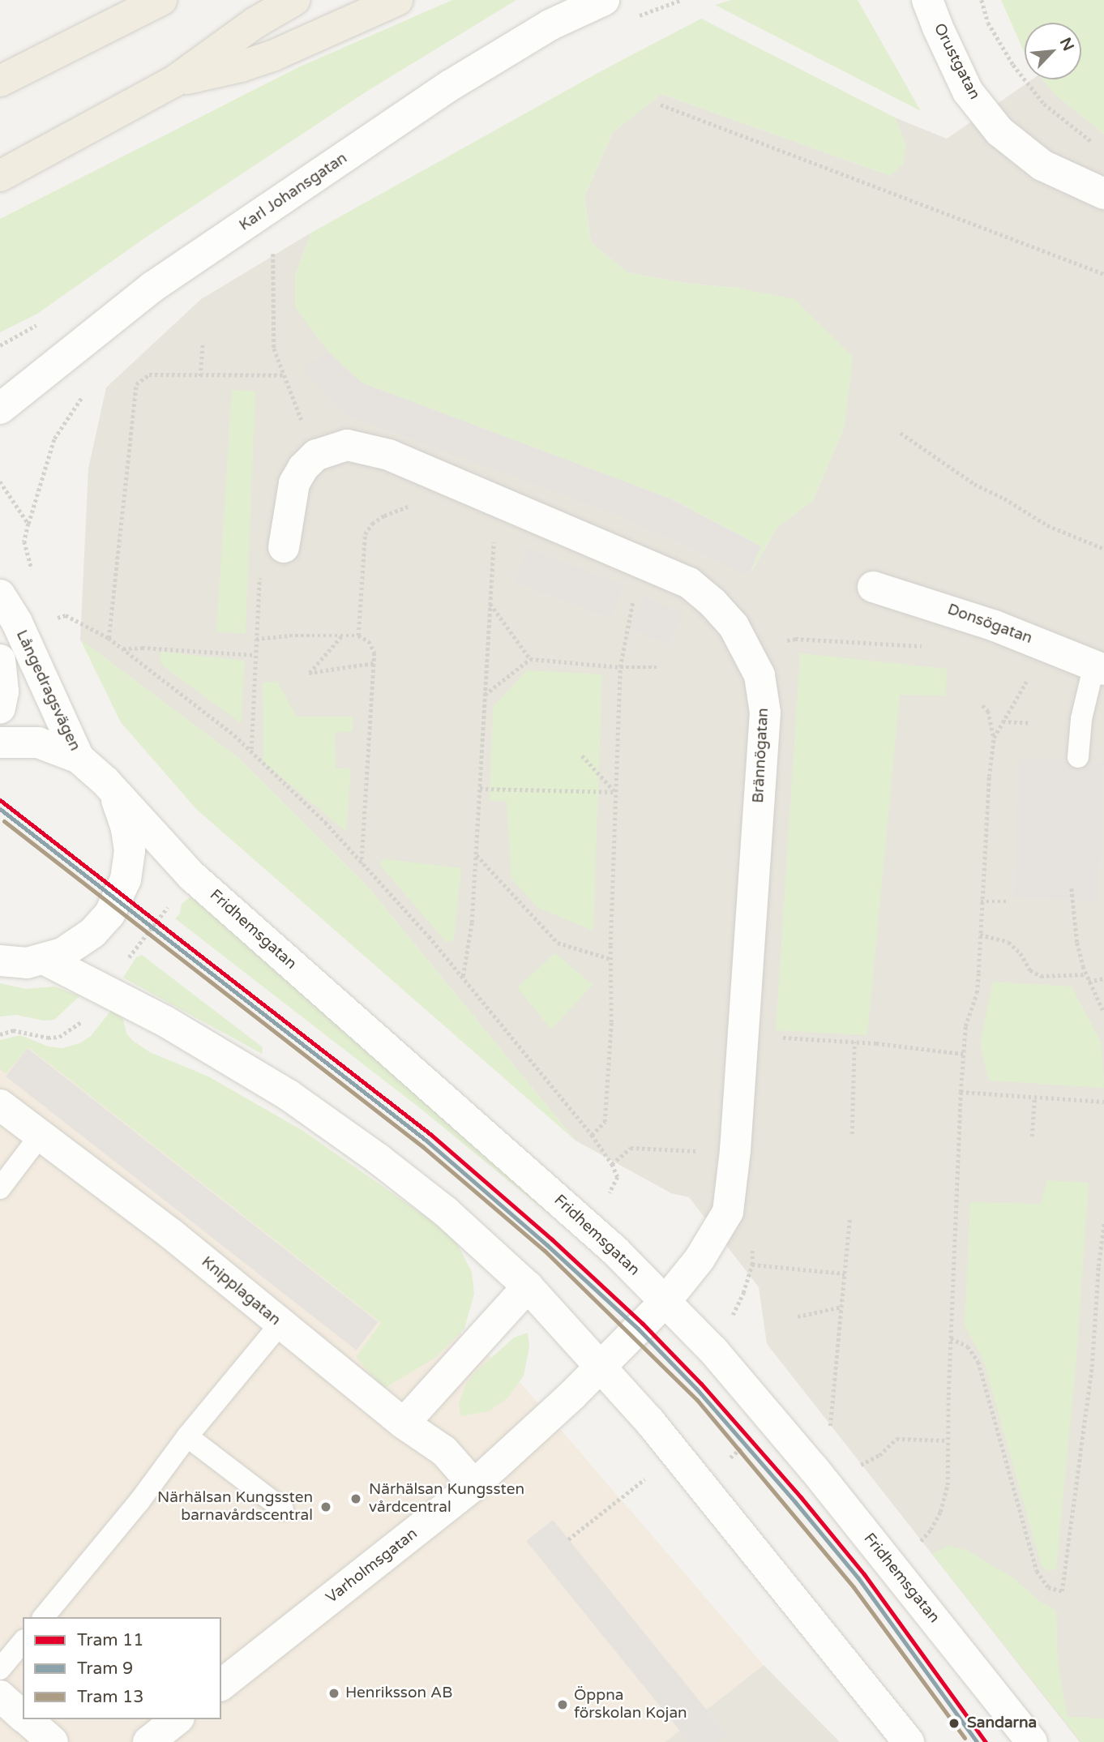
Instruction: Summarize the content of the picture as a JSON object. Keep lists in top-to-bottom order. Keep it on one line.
{"streets":{"street":["Orustgatan","Karl Johansgatan","Donsögatan","Långedragsvägen","Brännögatan","Fridhemsgatan","Knipplagatan","Varholmsgatan"]},"crossings":[["Långedragsvägen","Fridhemsgatan"],["Brännögatan","Fridhemsgatan"],["Brännögatan","Varholmsgatan"],["Fridhemsgatan","Varholmsgatan"],["Knipplagatan","Varholmsgatan"]],"places":["Närhälsan Kungssten vårdcentral","Närhälsan Kungssten barnavårdscentral","Henriksson AB","Öppna förskolan Kojan","Sandarna"],"lines":["tram line 11","tram line 9","tram line 13"],"legend":["Tram 11","Tram 9","Tram 13"],"north":"top right"}
